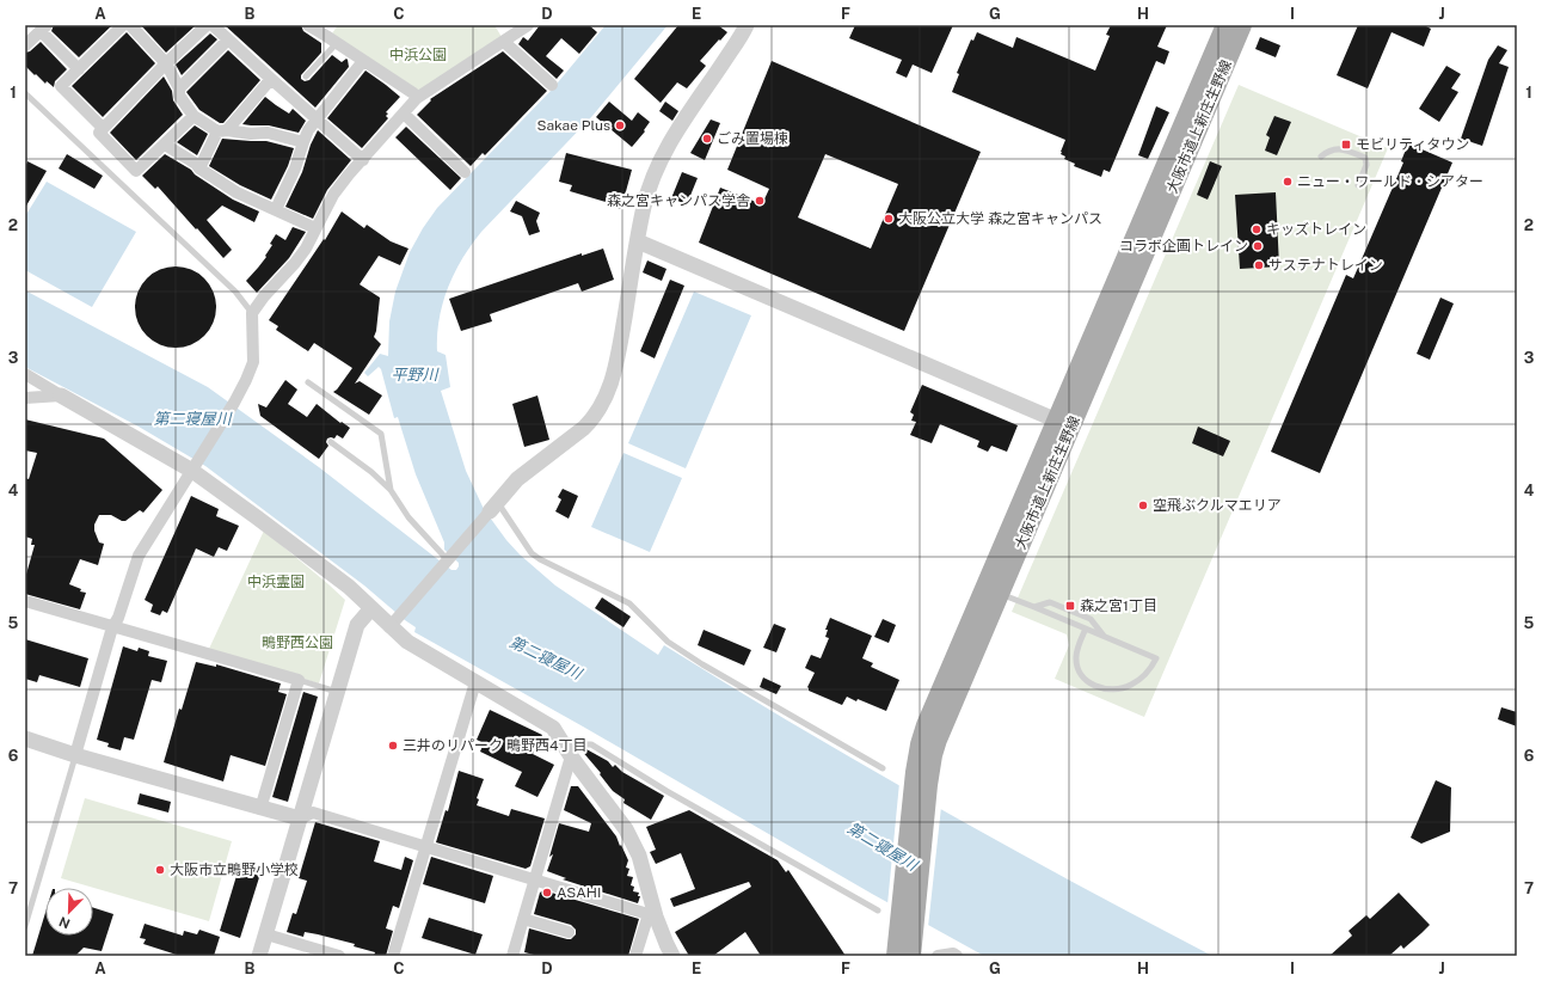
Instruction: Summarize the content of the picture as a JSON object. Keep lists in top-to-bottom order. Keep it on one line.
{"streets":{"main road":["大阪市道上新庄生野線"]},"water":["平野川","第二寝屋川"],"parks":["中浜公園","中浜霊園","鴫野西公園"],"places":{"other":["Sakae Plus","ごみ置場棟","ニュー・ワールド・シアター","森之宮キャンパス学舎","大阪公立大学 森之宮キャンパス","キッズトレイン","コラボ企画トレイン","サステナトレイン","空飛ぶクルマエリア","三井のリパーク 鴫野西4丁目","大阪市立鴫野小学校","ASAHI"],"transit":["モビリティタウン","森之宮1丁目"]},"north":"bottom left","grid":{"columns":["A","B","C","D","E","F","G","H","I","J"],"rows":["1","2","3","4","5","6","7"]}}
